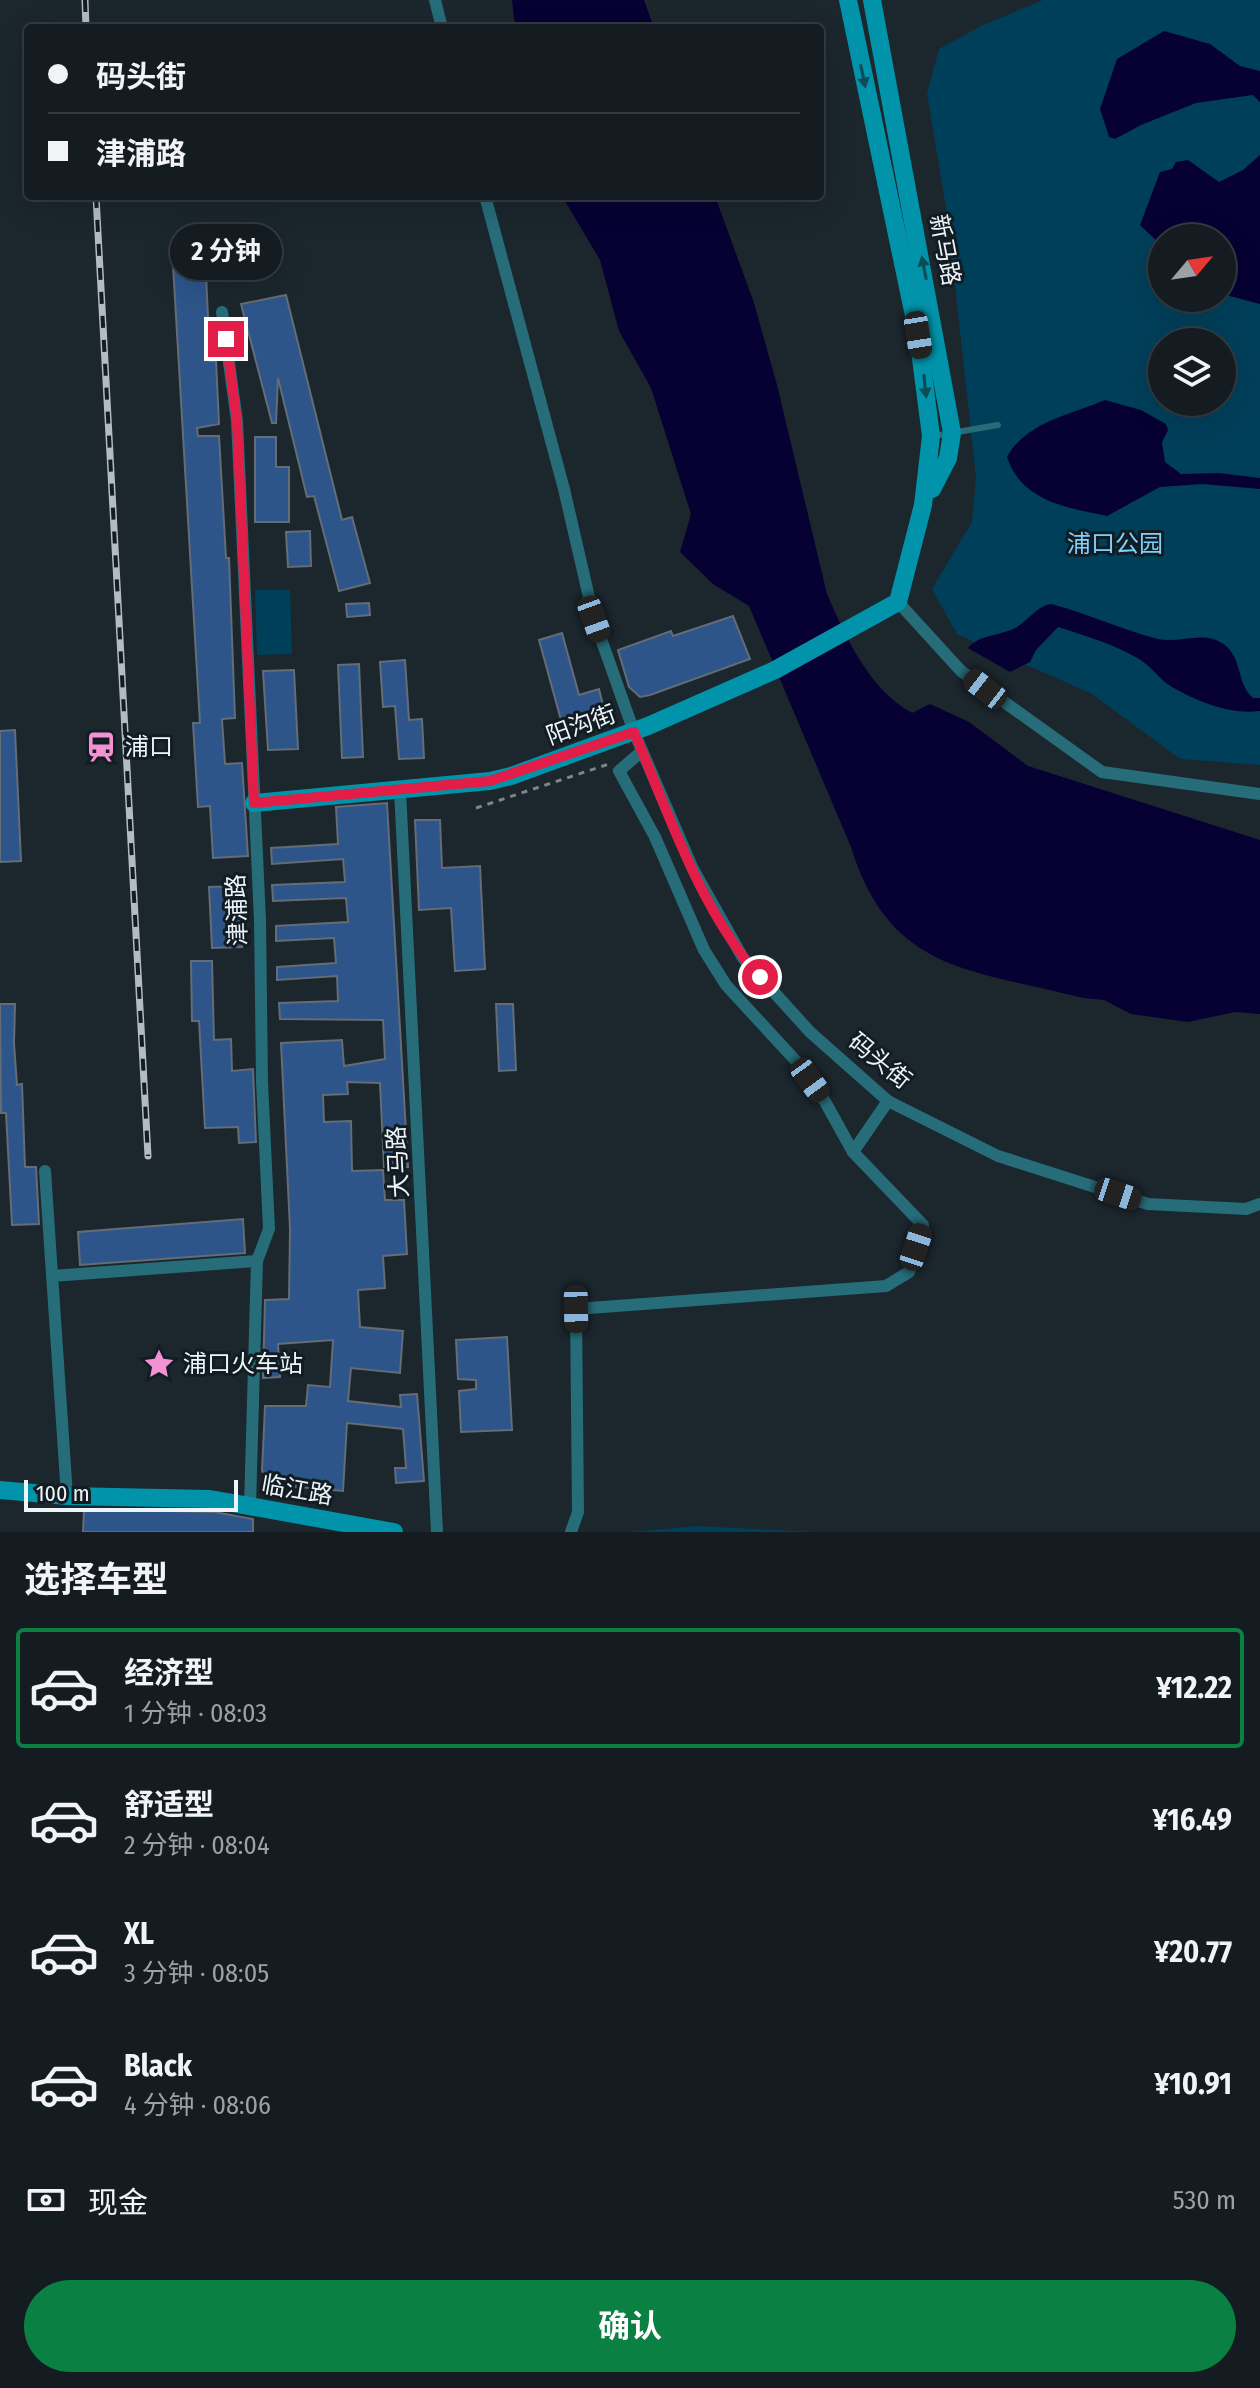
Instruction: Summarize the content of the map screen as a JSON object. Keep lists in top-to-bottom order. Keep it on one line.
{"streets":{"street":["新马路","阳沟街","津浦路","码头街","大马路","临江路"]},"crossings":[["新马路","阳沟街"],["阳沟街","津浦路"],["阳沟街","码头街"],["阳沟街","大马路"],["津浦路","临江路"]],"parks":["浦口公园"],"places":{"station":["浦口"],"place":["浦口火车站"]},"scale_bar":"100 m","north":"top right","page":{"banner":["码头街","津浦路"],"bubble":"2 分钟","scale":"100 m","heading":"选择车型","list":[{"name":"经济型","note":"1 分钟 · 08:03","value":"¥12.22"},{"name":"舒适型","note":"2 分钟 · 08:04","value":"¥16.49"},{"name":"XL","note":"3 分钟 · 08:05","value":"¥20.77"},{"name":"Black","note":"4 分钟 · 08:06","value":"¥10.91"}],"pay":["现金","530 m"],"buttons":"确认"}}
